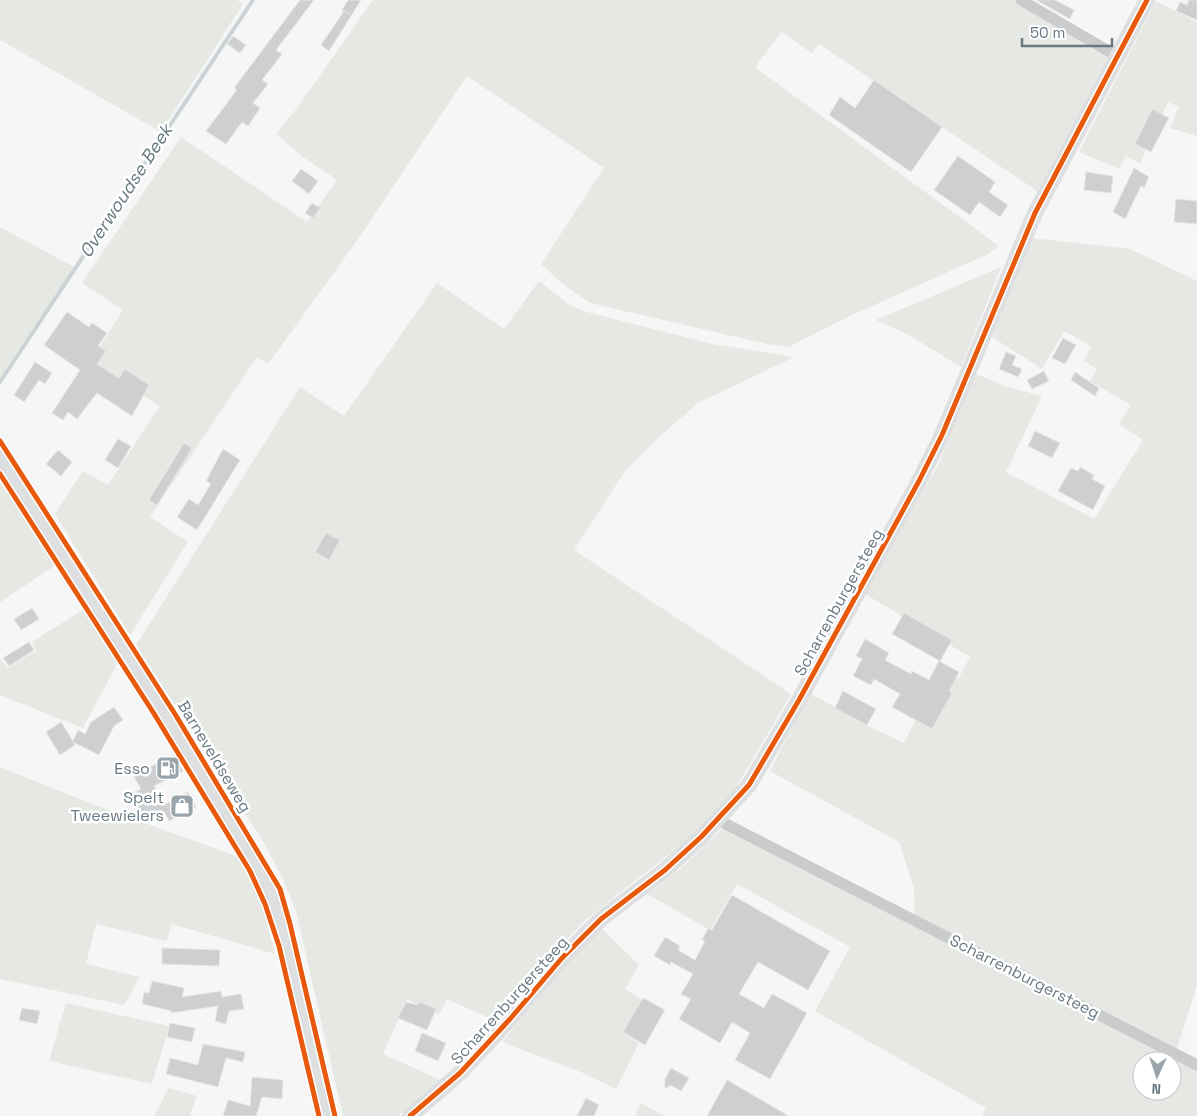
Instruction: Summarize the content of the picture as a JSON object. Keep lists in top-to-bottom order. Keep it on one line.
{"streets":{"street":["Scharrenburgersteeg","Barneveldseweg"]},"water":["Overwoudse Beek"],"places":{"fuel station":["Esso"],"shop":["Spelt Tweewielers"]},"scale_bar":"50 m","north":"bottom"}
